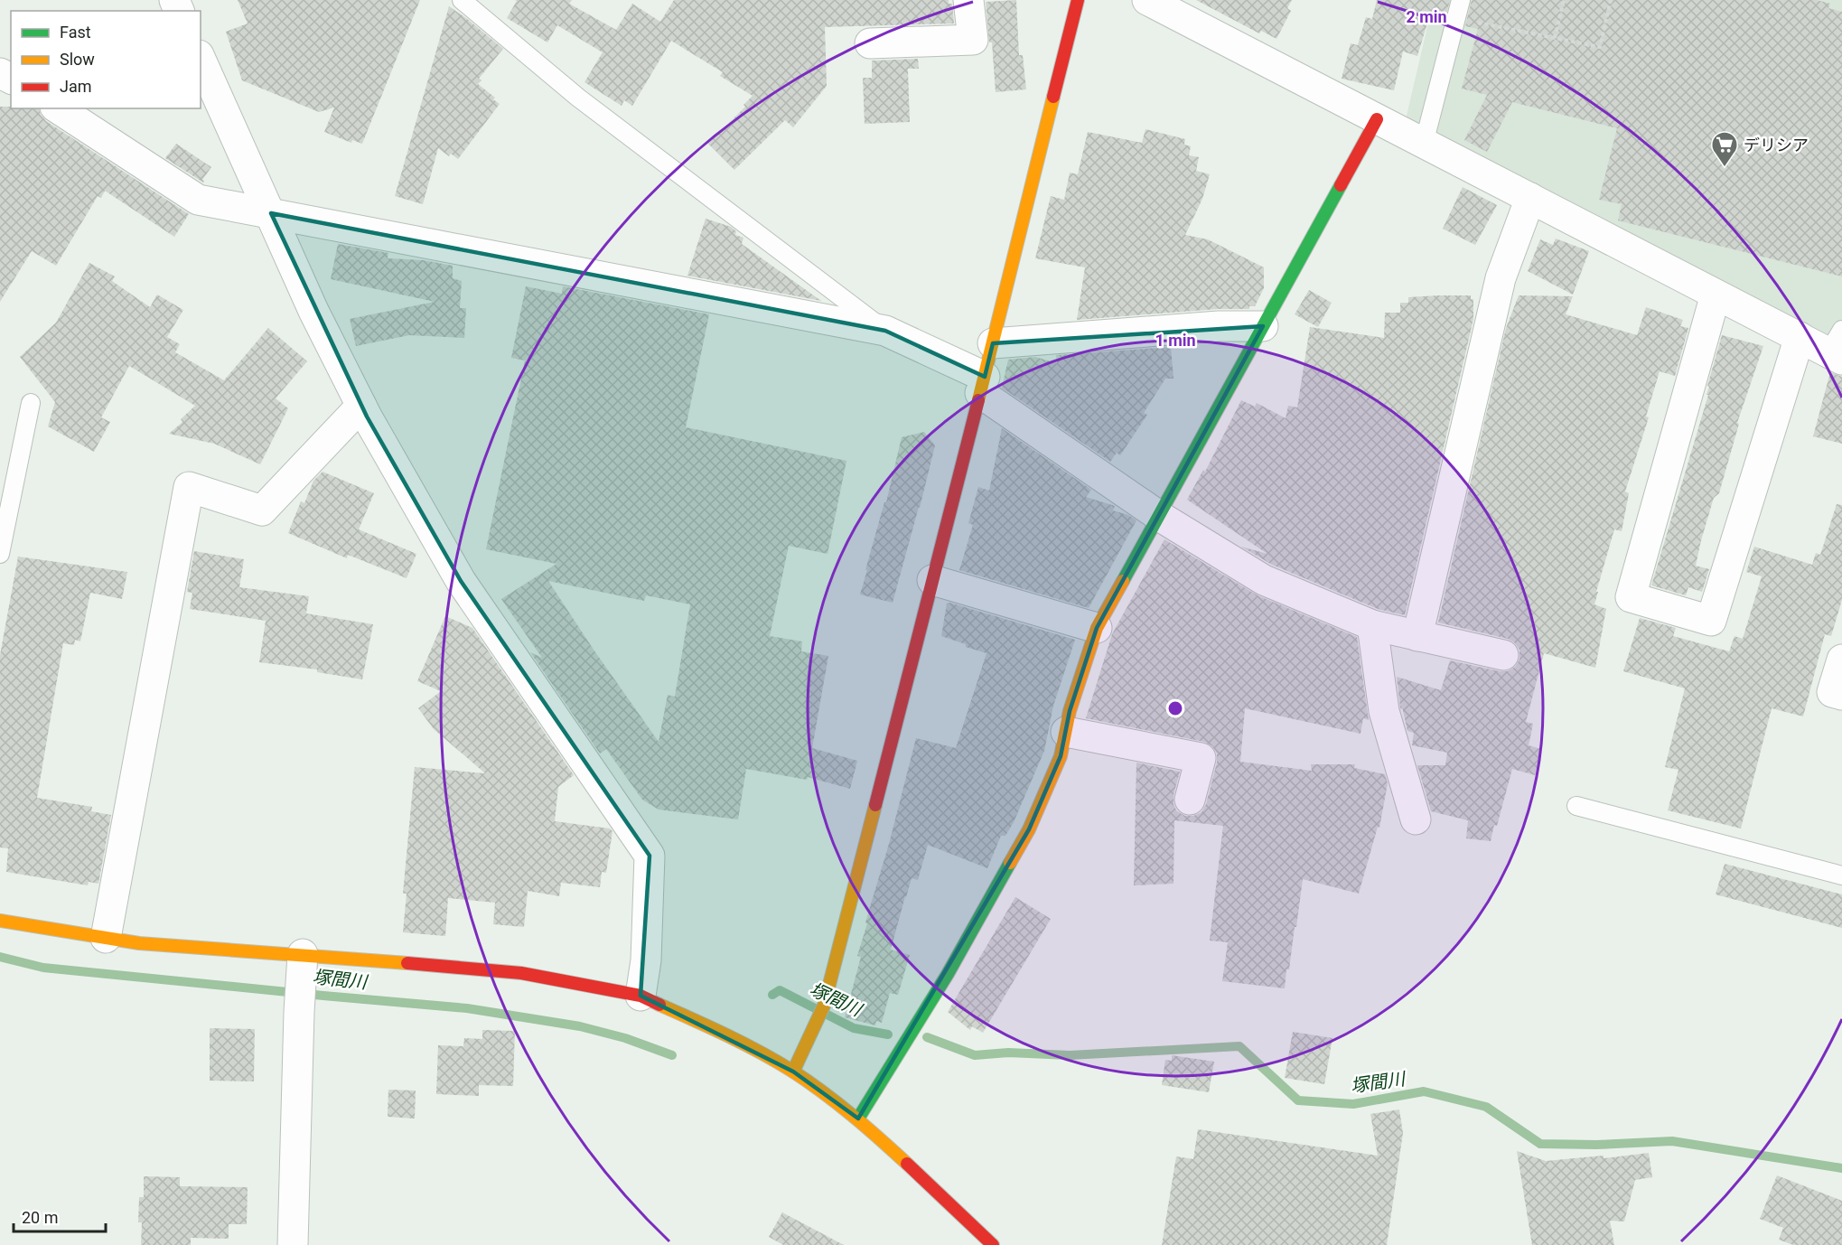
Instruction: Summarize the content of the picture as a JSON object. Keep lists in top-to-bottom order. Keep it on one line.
{"water":["塚間川"],"places":{"supermarket":["デリシア"]},"legend":["Fast","Slow","Jam"],"scale_bar":"20 m","rings":["2 min","1 min"]}
